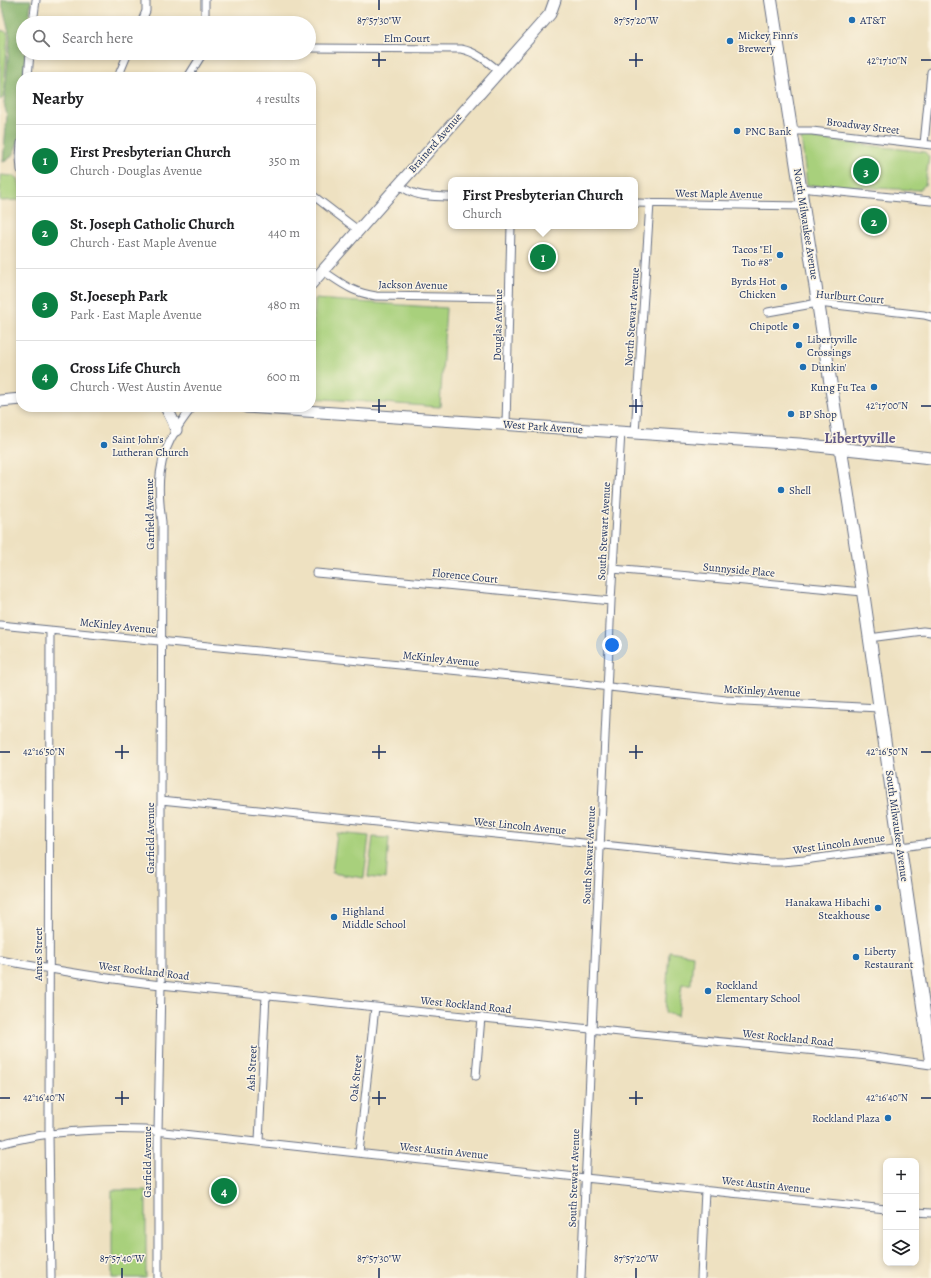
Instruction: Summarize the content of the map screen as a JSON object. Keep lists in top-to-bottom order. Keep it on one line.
{"streets":{"main road":["Brainerd Avenue","North Milwaukee Avenue","West Park Avenue","South Milwaukee Avenue"],"street":["Elm Court","Broadway Street","West Maple Avenue","Jackson Avenue","Hurlburt Court","North Stewart Avenue","Douglas Avenue","Garfield Avenue","South Stewart Avenue","Sunnyside Place","Florence Court","McKinley Avenue","West Lincoln Avenue","Ames Street","West Rockland Road","Ash Street","Oak Street","West Austin Avenue"]},"crossings":[["Elm Court","Brainerd Avenue"],["Broadway Street","North Milwaukee Avenue"],["Brainerd Avenue","Jackson Avenue"],["West Maple Avenue","North Milwaukee Avenue"],["West Maple Avenue","North Stewart Avenue"],["North Milwaukee Avenue","Hurlburt Court"],["North Milwaukee Avenue","West Park Avenue"],["North Milwaukee Avenue","South Milwaukee Avenue"],["Jackson Avenue","Douglas Avenue"],["North Stewart Avenue","West Park Avenue"],["Douglas Avenue","West Park Avenue"],["West Park Avenue","South Stewart Avenue"],["West Park Avenue","South Milwaukee Avenue"],["Garfield Avenue","McKinley Avenue"],["Garfield Avenue","West Lincoln Avenue"],["Garfield Avenue","West Rockland Road"],["Garfield Avenue","West Austin Avenue"],["South Stewart Avenue","Sunnyside Place"],["South Stewart Avenue","Florence Court"],["South Stewart Avenue","McKinley Avenue"],["South Stewart Avenue","West Lincoln Avenue"],["South Stewart Avenue","West Rockland Road"],["South Stewart Avenue","West Austin Avenue"],["Sunnyside Place","South Milwaukee Avenue"],["McKinley Avenue","South Milwaukee Avenue"],["McKinley Avenue","Ames Street"],["West Lincoln Avenue","South Milwaukee Avenue"],["Ames Street","West Rockland Road"],["Ames Street","West Austin Avenue"],["West Rockland Road","Ash Street"],["West Rockland Road","Oak Street"],["Ash Street","West Austin Avenue"],["Oak Street","West Austin Avenue"]],"districts":["Libertyville"],"places":["AT&T","Mickey Finn's Brewery","PNC Bank","Tacos \"El Tio #8\"","Byrds Hot Chicken","Chipotle","Libertyville Crossings","Dunkin'","Kung Fu Tea","BP Shop","Saint John's Lutheran Church","Shell","Hanakawa Hibachi Steakhouse","Highland Middle School","Liberty Restaurant","Rockland Elementary School","Rockland Plaza"],"page":{"search":"Search here","heading":["Nearby","4 results"],"list":[{"mark":"1","name":"First Presbyterian Church","note":"Church · Douglas Avenue","value":"350 m"},{"mark":"2","name":"St. Joseph Catholic Church","note":"Church · East Maple Avenue","value":"440 m"},{"mark":"3","name":"St.Joeseph Park","note":"Park · East Maple Avenue","value":"480 m"},{"mark":"4","name":"Cross Life Church","note":"Church · West Austin Avenue","value":"600 m"}],"pins":["3","2","1","4"],"popup":["First Presbyterian Church","Church"],"map_buttons":["+","−"]},"coordinates":["87°57'30\"W","87°57'20\"W","42°17'10\"N","42°17'00\"N","42°16'50\"N","42°16'40\"N","87°57'40\"W"]}
